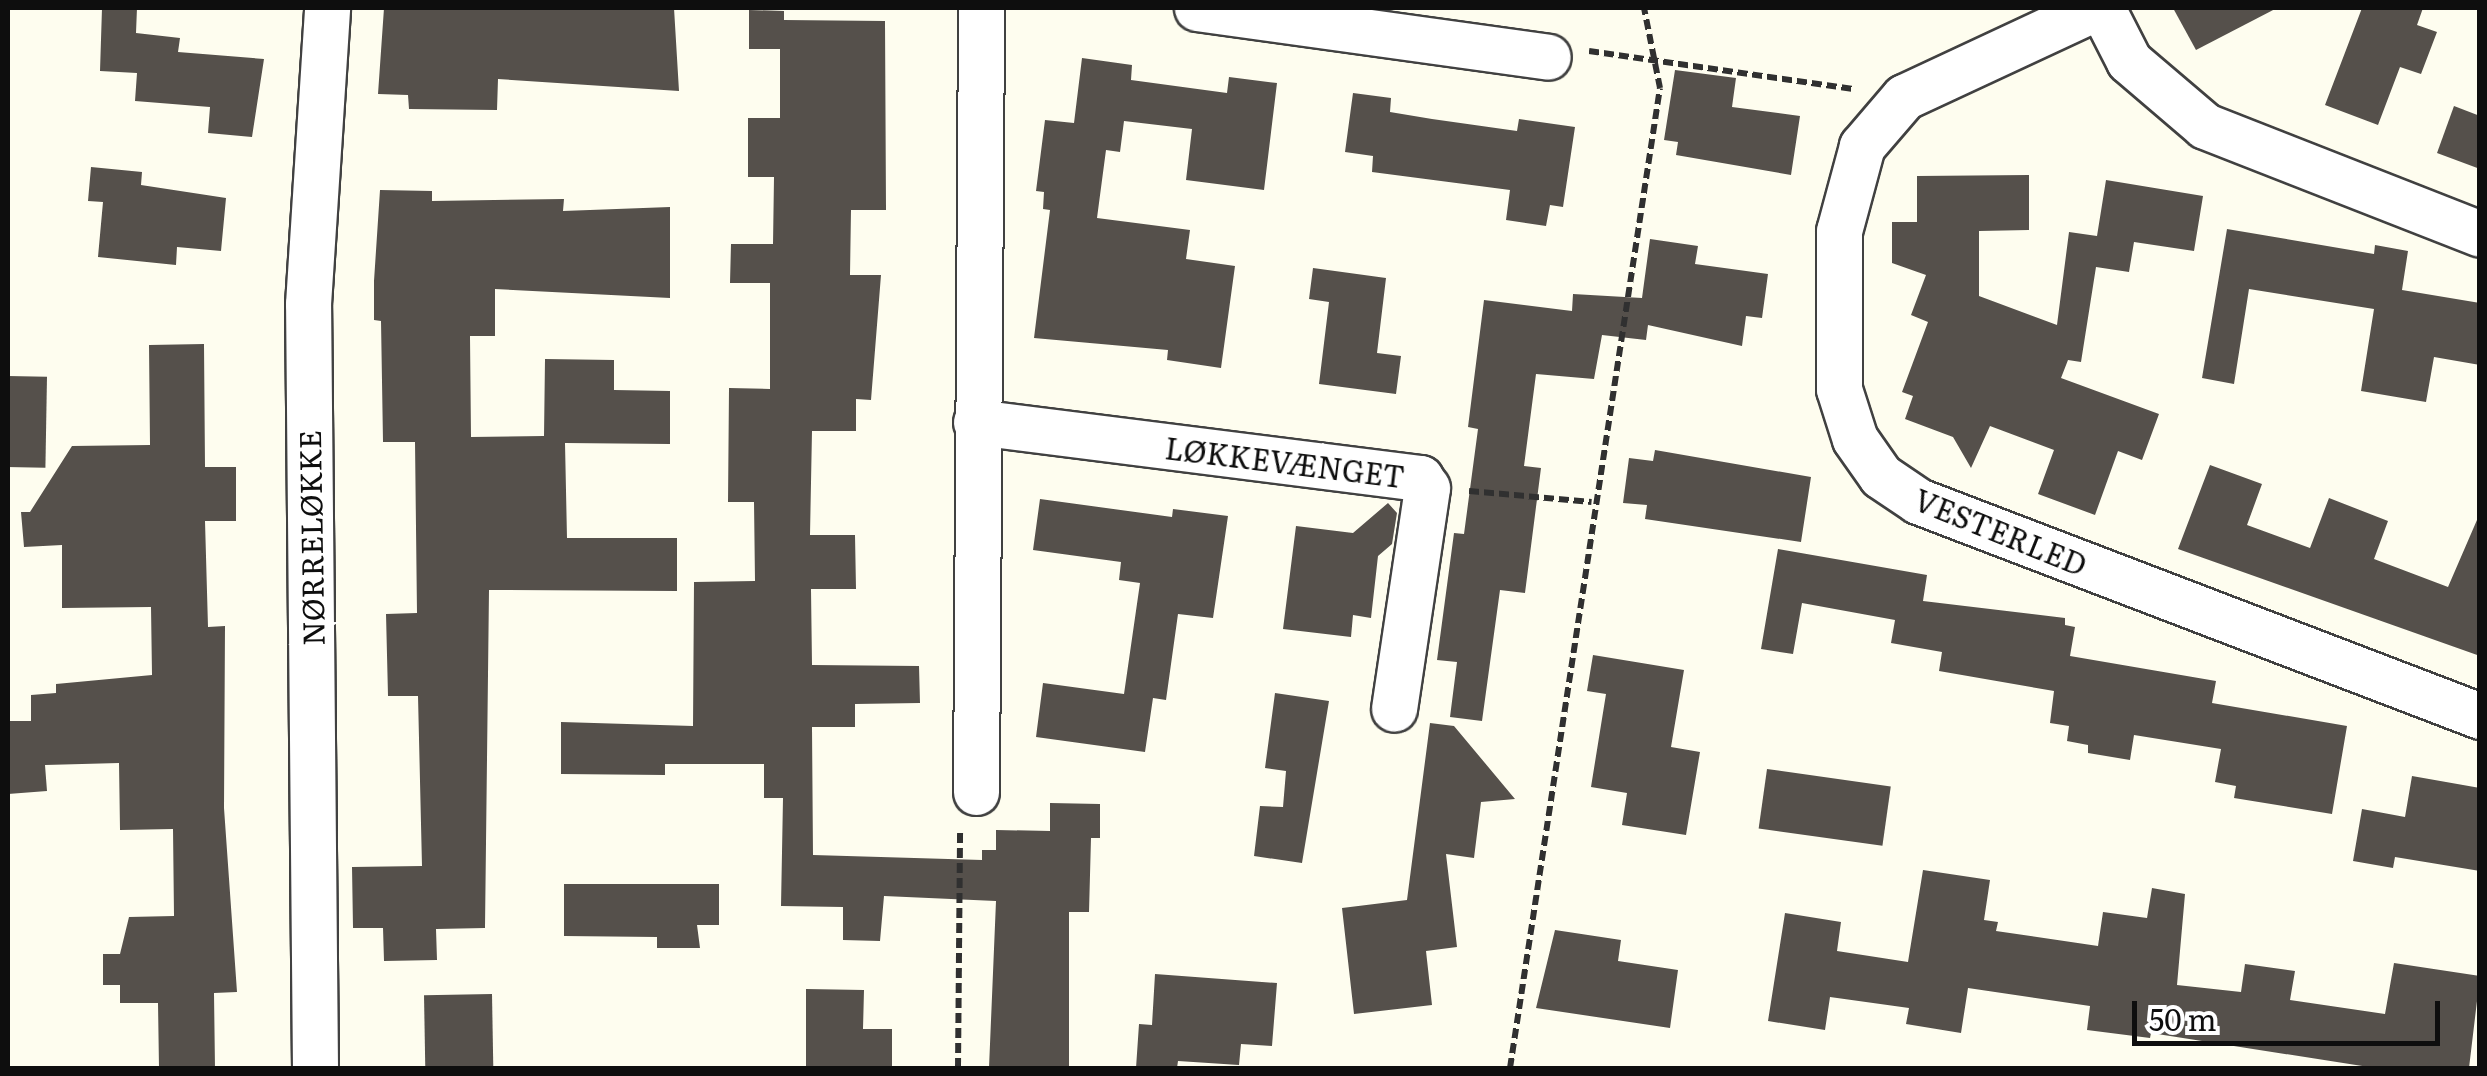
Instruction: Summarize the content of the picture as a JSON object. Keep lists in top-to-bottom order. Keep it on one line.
{"streets":{"street":["LØKKEVÆNGET","VESTERLED","NØRRELØKKE"]},"scale_bar":"50 m"}
